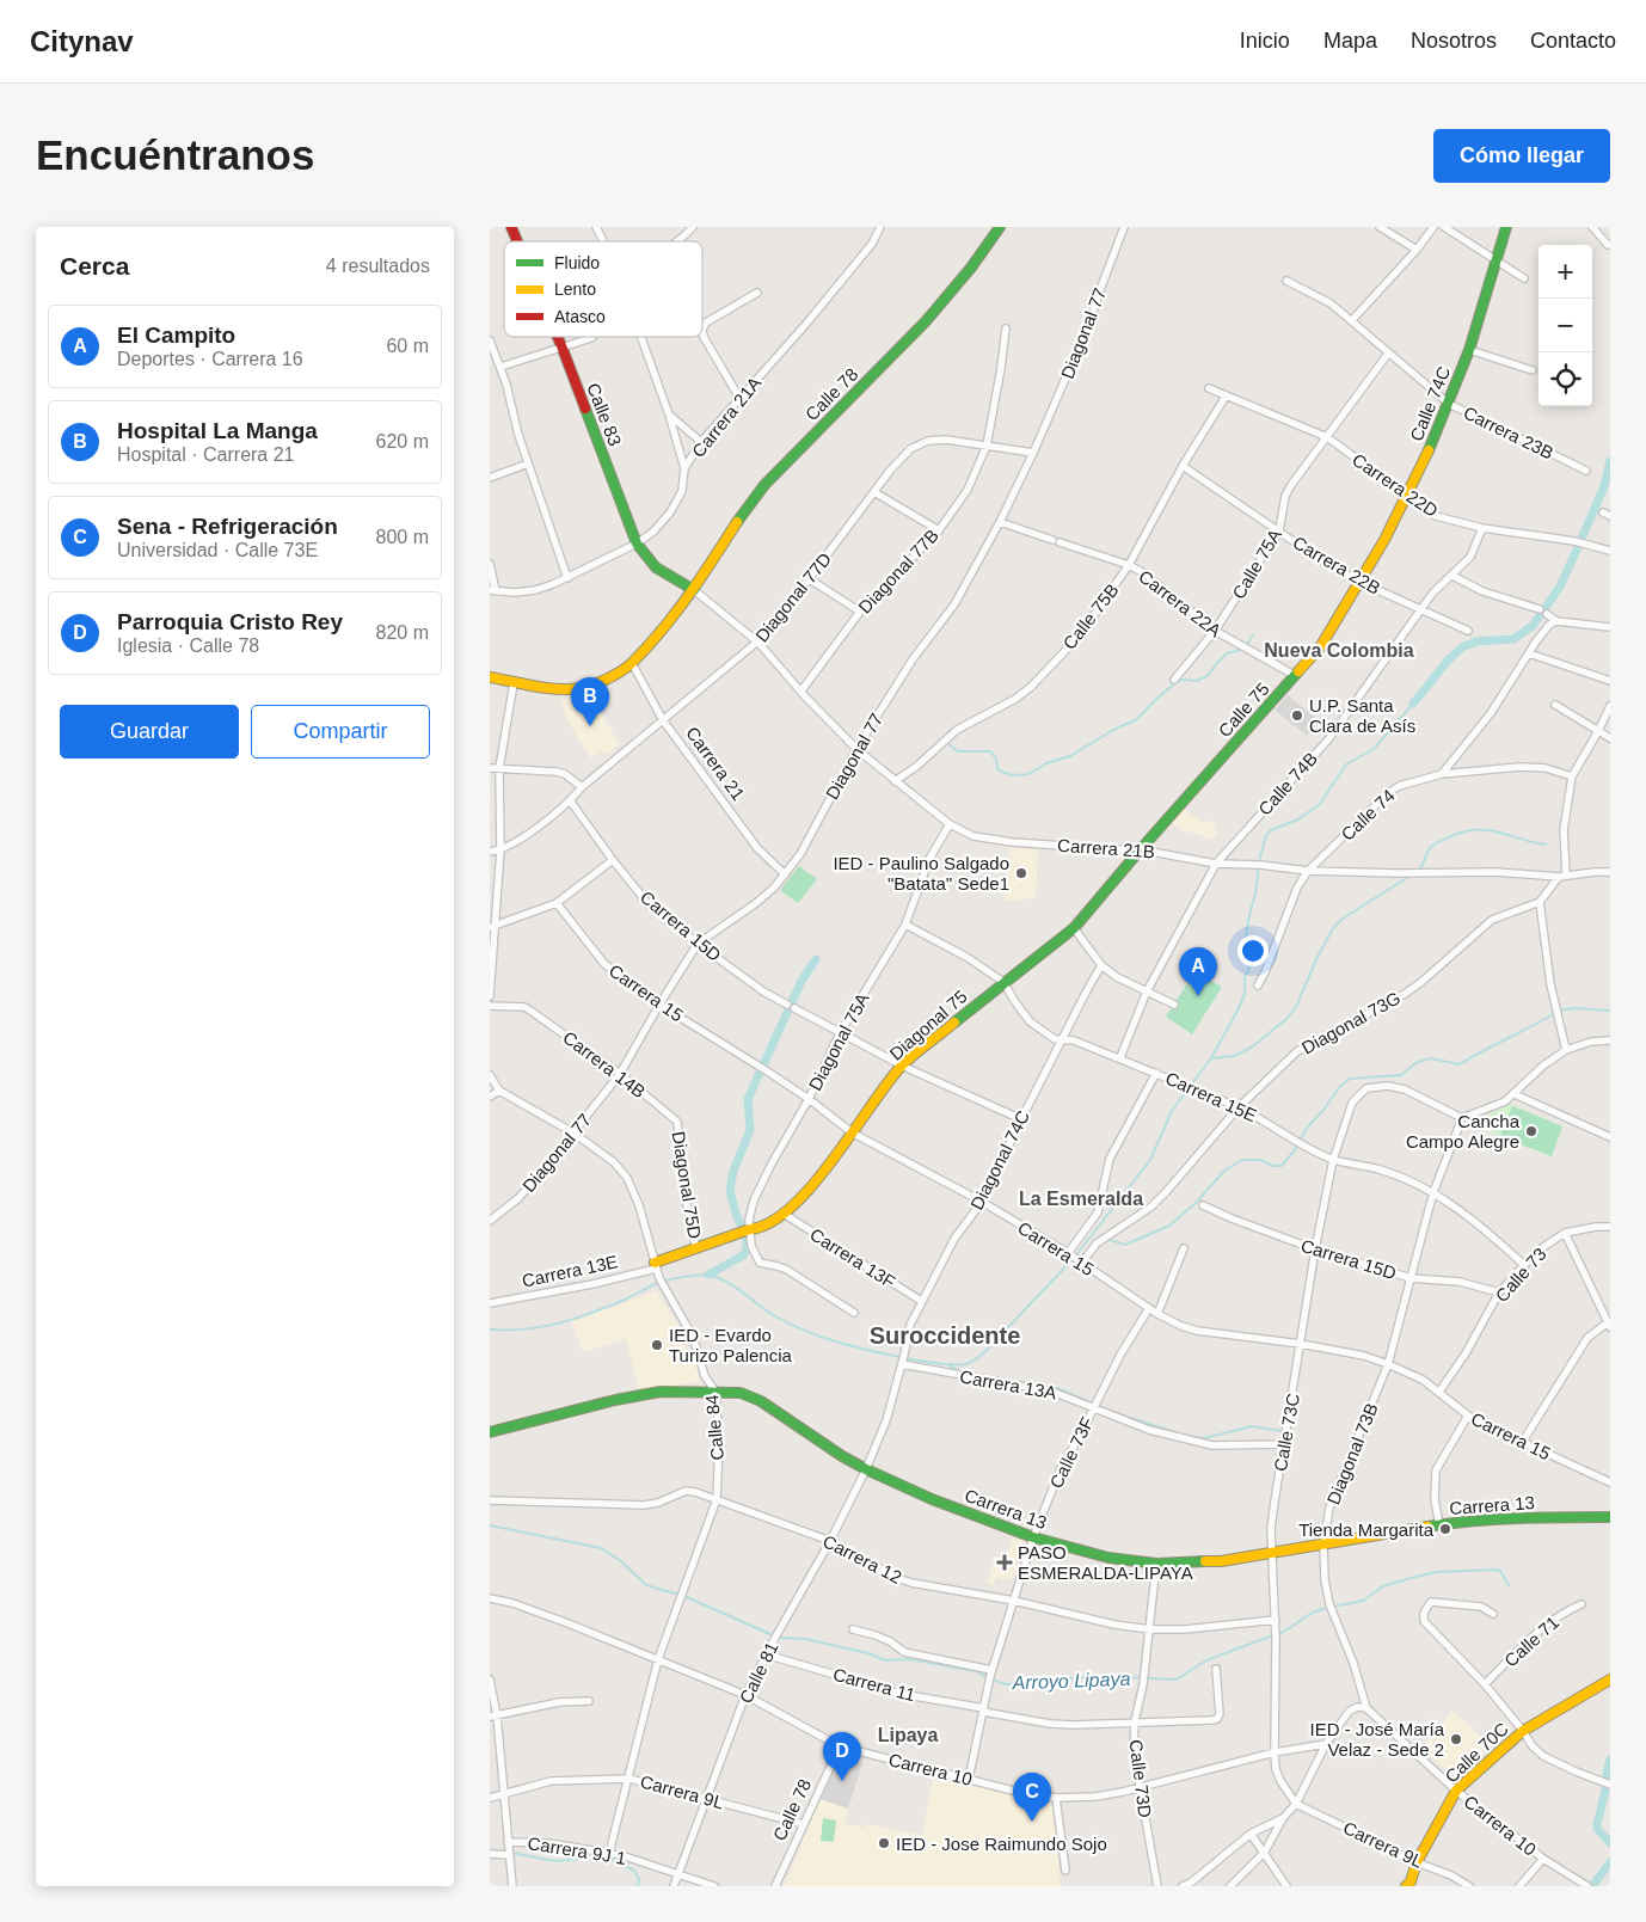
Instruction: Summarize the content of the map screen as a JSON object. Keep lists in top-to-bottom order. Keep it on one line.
{"streets":{"street":["Diagonal 77","Calle 78","Calle 74C","Calle 83","Carrera 21A","Carrera 23B","Carrera 22D","Calle 75A","Carrera 22B","Diagonal 77B","Diagonal 77D","Carrera 22A","Calle 75B","Calle 75","Carrera 21","Calle 74B","Calle 74","Carrera 21B","Carrera 15D","Carrera 15","Diagonal 73G","Diagonal 75","Diagonal 75A","Carrera 14B","Carrera 15E","Diagonal 74C","Diagonal 75D","Carrera 13F","Carrera 13E","Calle 73","Carrera 13A","Calle 84","Calle 73C","Calle 73F","Diagonal 73B","Carrera 13","Carrera 12","Calle 71","Calle 81","Carrera 11","Calle 70C","Carrera 10","Calle 73D","Carrera 9L","Carrera 9J 1"]},"crossings":[["Diagonal 77","Diagonal 77D"],["Diagonal 77","Carrera 22A"],["Diagonal 77","Carrera 21"],["Diagonal 77","Carrera 21B"],["Diagonal 77","Carrera 15D"],["Diagonal 77","Carrera 15"],["Diagonal 77","Carrera 14B"],["Diagonal 77","Calle 84"],["Calle 78","Calle 83"],["Calle 78","Carrera 21B"],["Calle 78","Carrera 10"],["Calle 78","Carrera 9L"],["Calle 74C","Carrera 23B"],["Calle 74C","Carrera 22D"],["Calle 74C","Carrera 22B"],["Calle 74C","Calle 75"],["Calle 83","Carrera 21A"],["Calle 83","Carrera 21B"],["Carrera 23B","Calle 75A"],["Carrera 22D","Calle 75A"],["Carrera 22D","Calle 75B"],["Carrera 22D","Calle 74B"],["Calle 75A","Carrera 22B"],["Calle 75A","Carrera 22A"],["Carrera 22B","Calle 75B"],["Carrera 22B","Calle 75"],["Carrera 22B","Calle 74B"],["Diagonal 77B","Diagonal 77D"],["Diagonal 77B","Carrera 21B"],["Diagonal 77D","Carrera 21"],["Diagonal 77D","Carrera 21B"],["Diagonal 77D","Carrera 15D"],["Carrera 22A","Calle 75B"],["Carrera 22A","Calle 75"],["Calle 75B","Carrera 21B"],["Calle 75","Carrera 21B"],["Calle 75","Diagonal 75"],["Calle 74B","Carrera 21B"],["Calle 74B","Carrera 15E"],["Calle 74","Carrera 21B"],["Carrera 21B","Diagonal 75"],["Carrera 21B","Diagonal 75A"],["Carrera 15D","Calle 73"],["Carrera 15D","Calle 73C"],["Carrera 15D","Diagonal 73B"],["Carrera 15","Diagonal 73G"],["Carrera 15","Diagonal 75"],["Carrera 15","Diagonal 75A"],["Carrera 15","Diagonal 74C"],["Carrera 15","Calle 73"],["Carrera 15","Calle 73C"],["Carrera 15","Calle 73F"],["Carrera 15","Diagonal 73B"],["Diagonal 73G","Carrera 15E"],["Diagonal 75","Diagonal 75A"],["Diagonal 75","Carrera 15E"],["Diagonal 75","Carrera 13F"],["Diagonal 75","Carrera 13E"],["Diagonal 75A","Carrera 15E"],["Diagonal 75A","Carrera 13E"],["Carrera 14B","Diagonal 75D"],["Carrera 15E","Diagonal 74C"],["Carrera 15E","Calle 73"],["Carrera 15E","Calle 73C"],["Carrera 15E","Diagonal 73B"],["Diagonal 74C","Carrera 13F"],["Diagonal 74C","Carrera 13A"],["Diagonal 74C","Carrera 13"],["Diagonal 74C","Calle 81"],["Diagonal 75D","Carrera 13E"],["Carrera 13E","Calle 84"],["Carrera 13A","Calle 73C"],["Carrera 13A","Calle 73F"],["Calle 84","Carrera 13"],["Calle 84","Carrera 12"],["Calle 84","Carrera 10"],["Calle 84","Carrera 9L"],["Calle 84","Carrera 9J 1"],["Calle 73C","Diagonal 73B"],["Calle 73C","Carrera 13"],["Calle 73C","Carrera 12"],["Calle 73C","Carrera 10"],["Calle 73C","Carrera 9L"],["Calle 73F","Carrera 13"],["Calle 73F","Carrera 12"],["Calle 73F","Carrera 11"],["Calle 73F","Carrera 10"],["Diagonal 73B","Carrera 13"],["Diagonal 73B","Carrera 10"],["Carrera 13","Calle 81"],["Carrera 13","Calle 73D"],["Carrera 12","Calle 81"],["Carrera 12","Calle 73D"],["Calle 81","Carrera 11"],["Calle 81","Carrera 10"],["Calle 81","Carrera 9L"],["Calle 81","Carrera 9J 1"],["Carrera 11","Calle 73D"],["Calle 70C","Carrera 10"],["Calle 70C","Carrera 9L"],["Carrera 10","Calle 73D"]],"districts":["Nueva Colombia","La Esmeralda","Suroccidente","Lipaya"],"water":["Arroyo Lipaya"],"places":{"other":["U.P. Santa Clara de Asís","IED - Paulino Salgado \"Batata'' Sede1","Cancha Campo Alegre","IED - Evardo Turizo Palencia","Tienda Margarita","IED - José María Velaz - Sede 2","IED - Jose Raimundo Sojo"],"health":["PASO ESMERALDA-LIPAYA"]},"legend":["Fluido","Lento","Atasco"],"page":{"header":"Citynav","nav":["Inicio","Mapa","Nosotros","Contacto"],"buttons":["Cómo llegar",["Guardar","Compartir"]],"title":"Encuéntranos","heading":["Cerca","4 resultados"],"map_buttons":["+","−"],"list":[{"mark":"A","name":"El Campito","note":"Deportes · Carrera 16","value":"60 m"},{"mark":"B","name":"Hospital La Manga","note":"Hospital · Carrera 21","value":"620 m"},{"mark":"C","name":"Sena - Refrigeración","note":"Universidad · Calle 73E","value":"800 m"},{"mark":"D","name":"Parroquia Cristo Rey","note":"Iglesia · Calle 78","value":"820 m"}],"pins":["B","A","D","C"]}}
